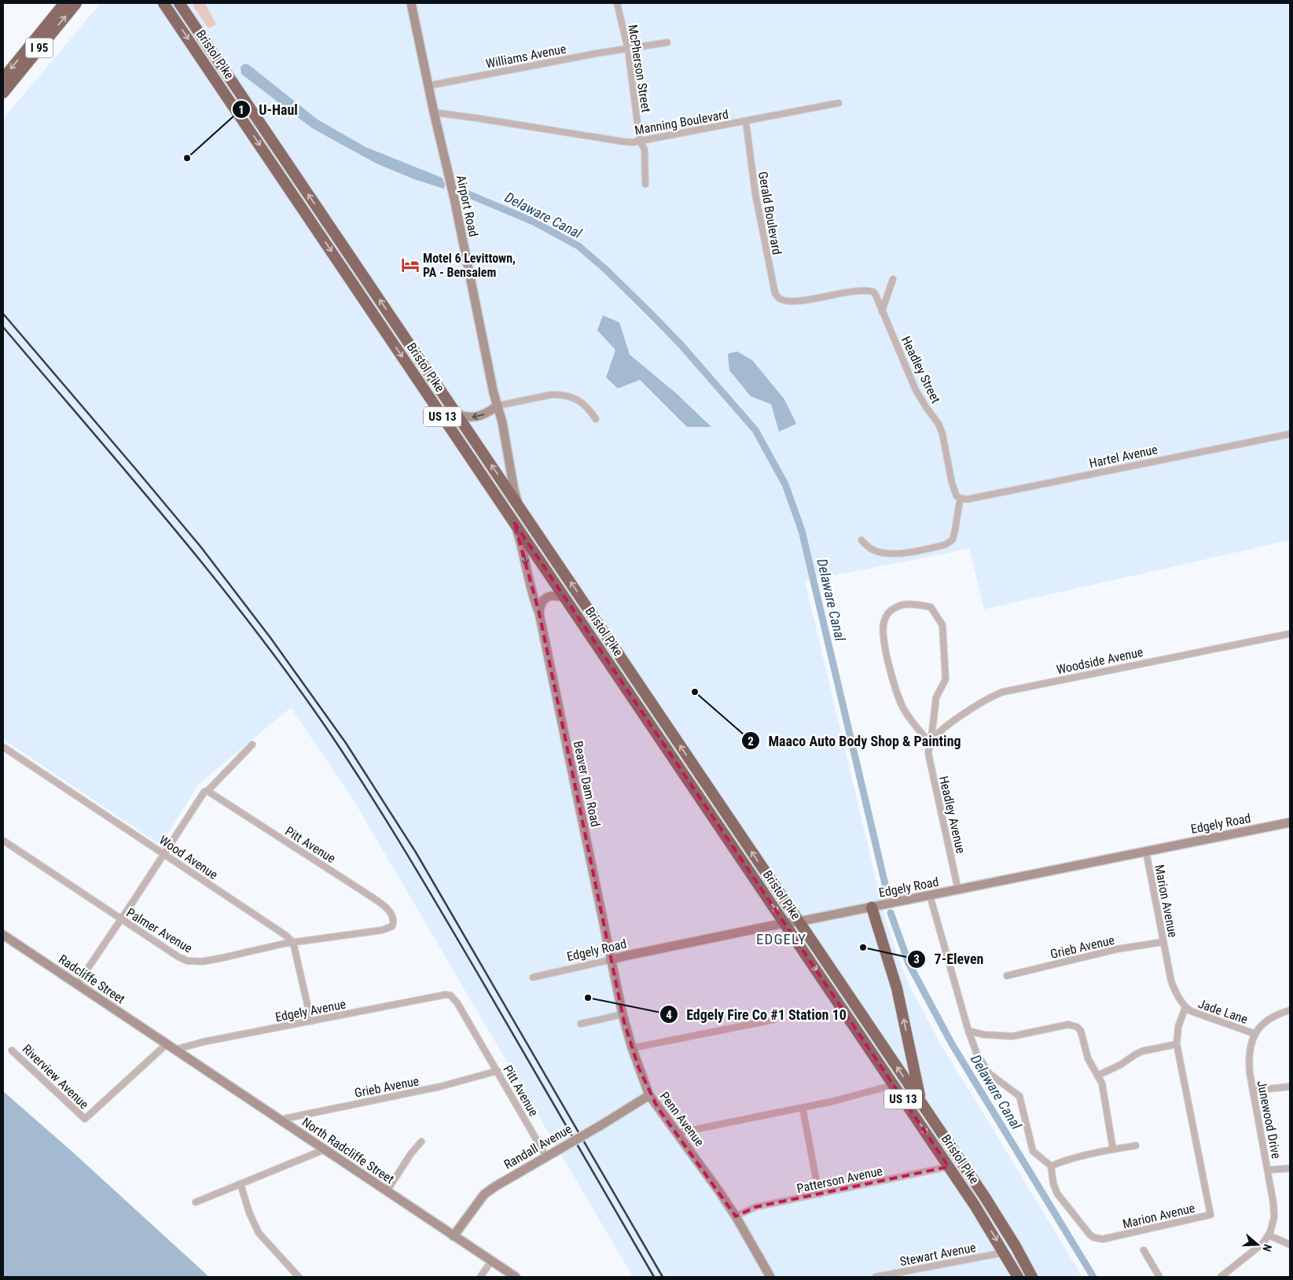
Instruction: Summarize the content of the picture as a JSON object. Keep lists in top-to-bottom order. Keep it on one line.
{"streets":{"highway":["I 95","Bristol Pike","US 13"],"street":["Williams Avenue","McPherson Street","Manning Boulevard","Airport Road","Gerald Boulevard","Headley Street","Hartel Avenue","Woodside Avenue","Beaver Dam Road","Headley Avenue","Edgely Road","Pitt Avenue","Wood Avenue","Marion Avenue","Palmer Avenue","Grieb Avenue","Radcliffe Street","Edgely Avenue","Jade Lane","Riverview Avenue","Penn Avenue","Junewood Drive","Randall Avenue","North Radcliffe Street","Patterson Avenue","Stewart Avenue"]},"crossings":[["Bristol Pike","Airport Road"],["Bristol Pike","Beaver Dam Road"],["Bristol Pike","Edgely Road"],["Bristol Pike","Patterson Avenue"],["Bristol Pike","Stewart Avenue"],["Williams Avenue","McPherson Street"],["Williams Avenue","Airport Road"],["McPherson Street","Manning Boulevard"],["Manning Boulevard","Airport Road"],["Manning Boulevard","Gerald Boulevard"],["Gerald Boulevard","Headley Street"],["Headley Street","Hartel Avenue"],["Woodside Avenue","Headley Avenue"],["Beaver Dam Road","Edgely Road"],["Beaver Dam Road","Penn Avenue"],["Headley Avenue","Edgely Road"],["Edgely Road","Marion Avenue"],["Edgely Road","Penn Avenue"],["Pitt Avenue","Palmer Avenue"],["Pitt Avenue","Grieb Avenue"],["Pitt Avenue","Edgely Avenue"],["Pitt Avenue","Randall Avenue"],["Wood Avenue","Palmer Avenue"],["Marion Avenue","Grieb Avenue"],["Marion Avenue","Jade Lane"],["Grieb Avenue","North Radcliffe Street"],["Radcliffe Street","Riverview Avenue"],["Radcliffe Street","North Radcliffe Street"],["Edgely Avenue","North Radcliffe Street"],["Jade Lane","Junewood Drive"],["Riverview Avenue","North Radcliffe Street"],["Penn Avenue","Randall Avenue"],["Penn Avenue","Patterson Avenue"],["Randall Avenue","North Radcliffe Street"]],"districts":["EDGELY"],"water":["Delaware Canal"],"places":{"other":["U-Haul","Maaco Auto Body Shop & Painting","7-Eleven","Edgely Fire Co #1 Station 10"],"hotel":["Motel 6 Levittown, PA - Bensalem"]},"north":"right"}
